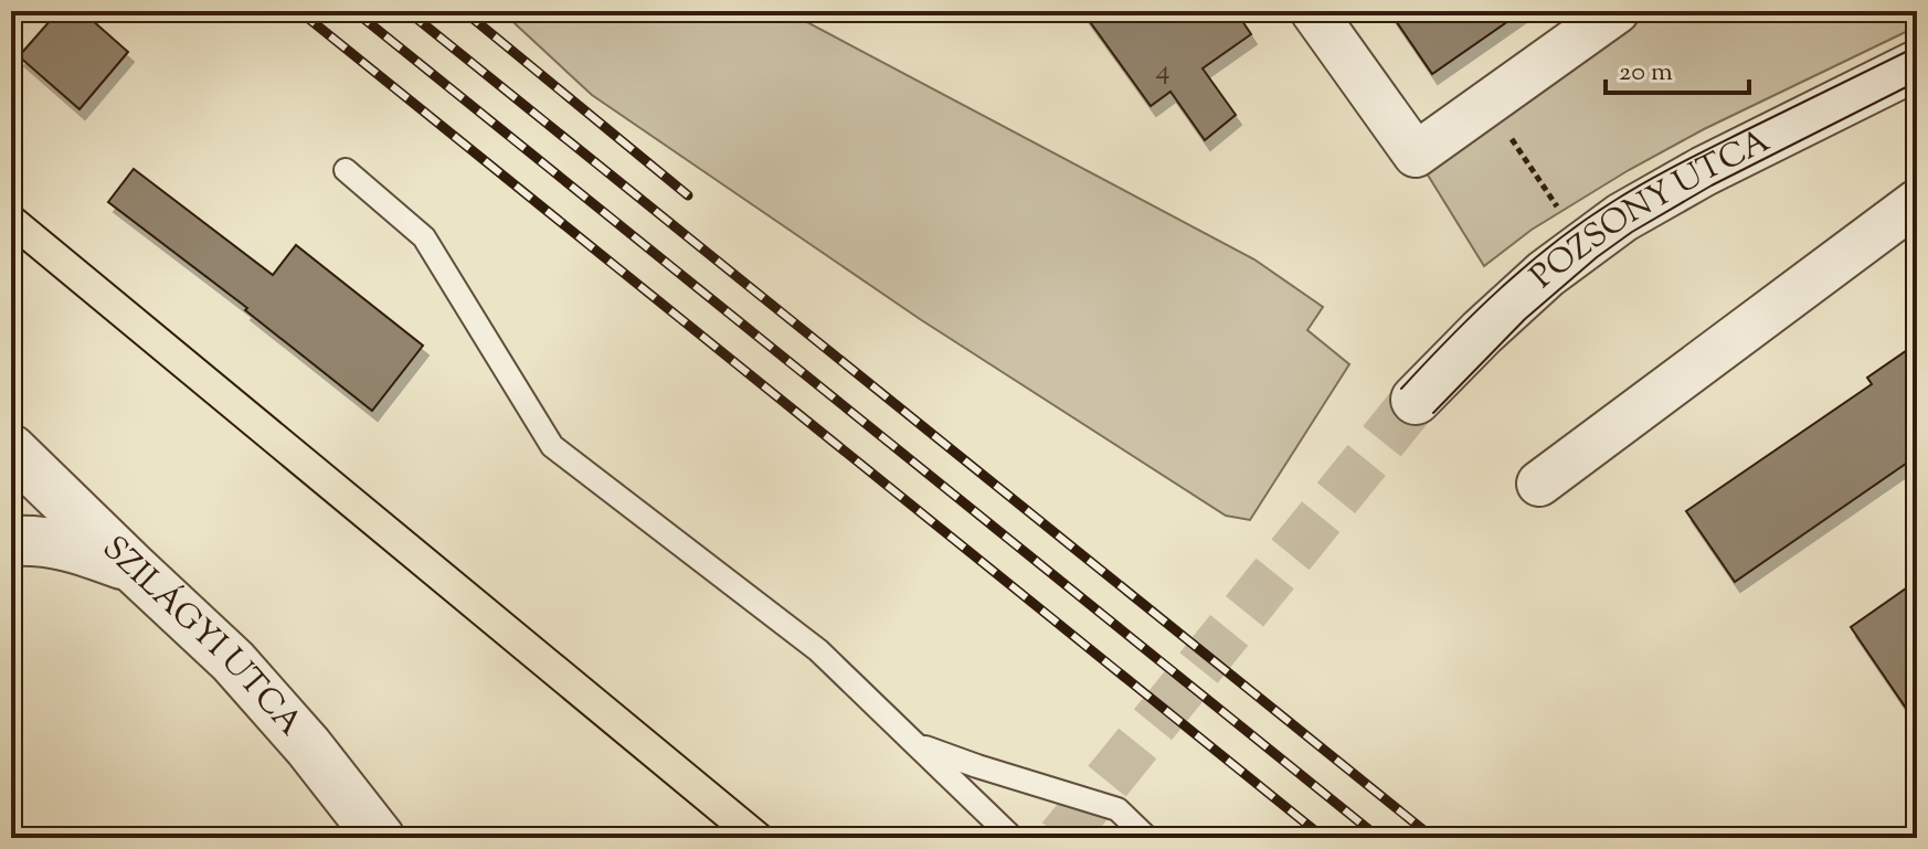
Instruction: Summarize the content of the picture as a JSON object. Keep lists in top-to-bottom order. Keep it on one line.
{"streets":{"street":["POZSONY UTCA","SZILÁGYI UTCA"]},"house_numbers":["4"],"scale_bar":"20 m"}
